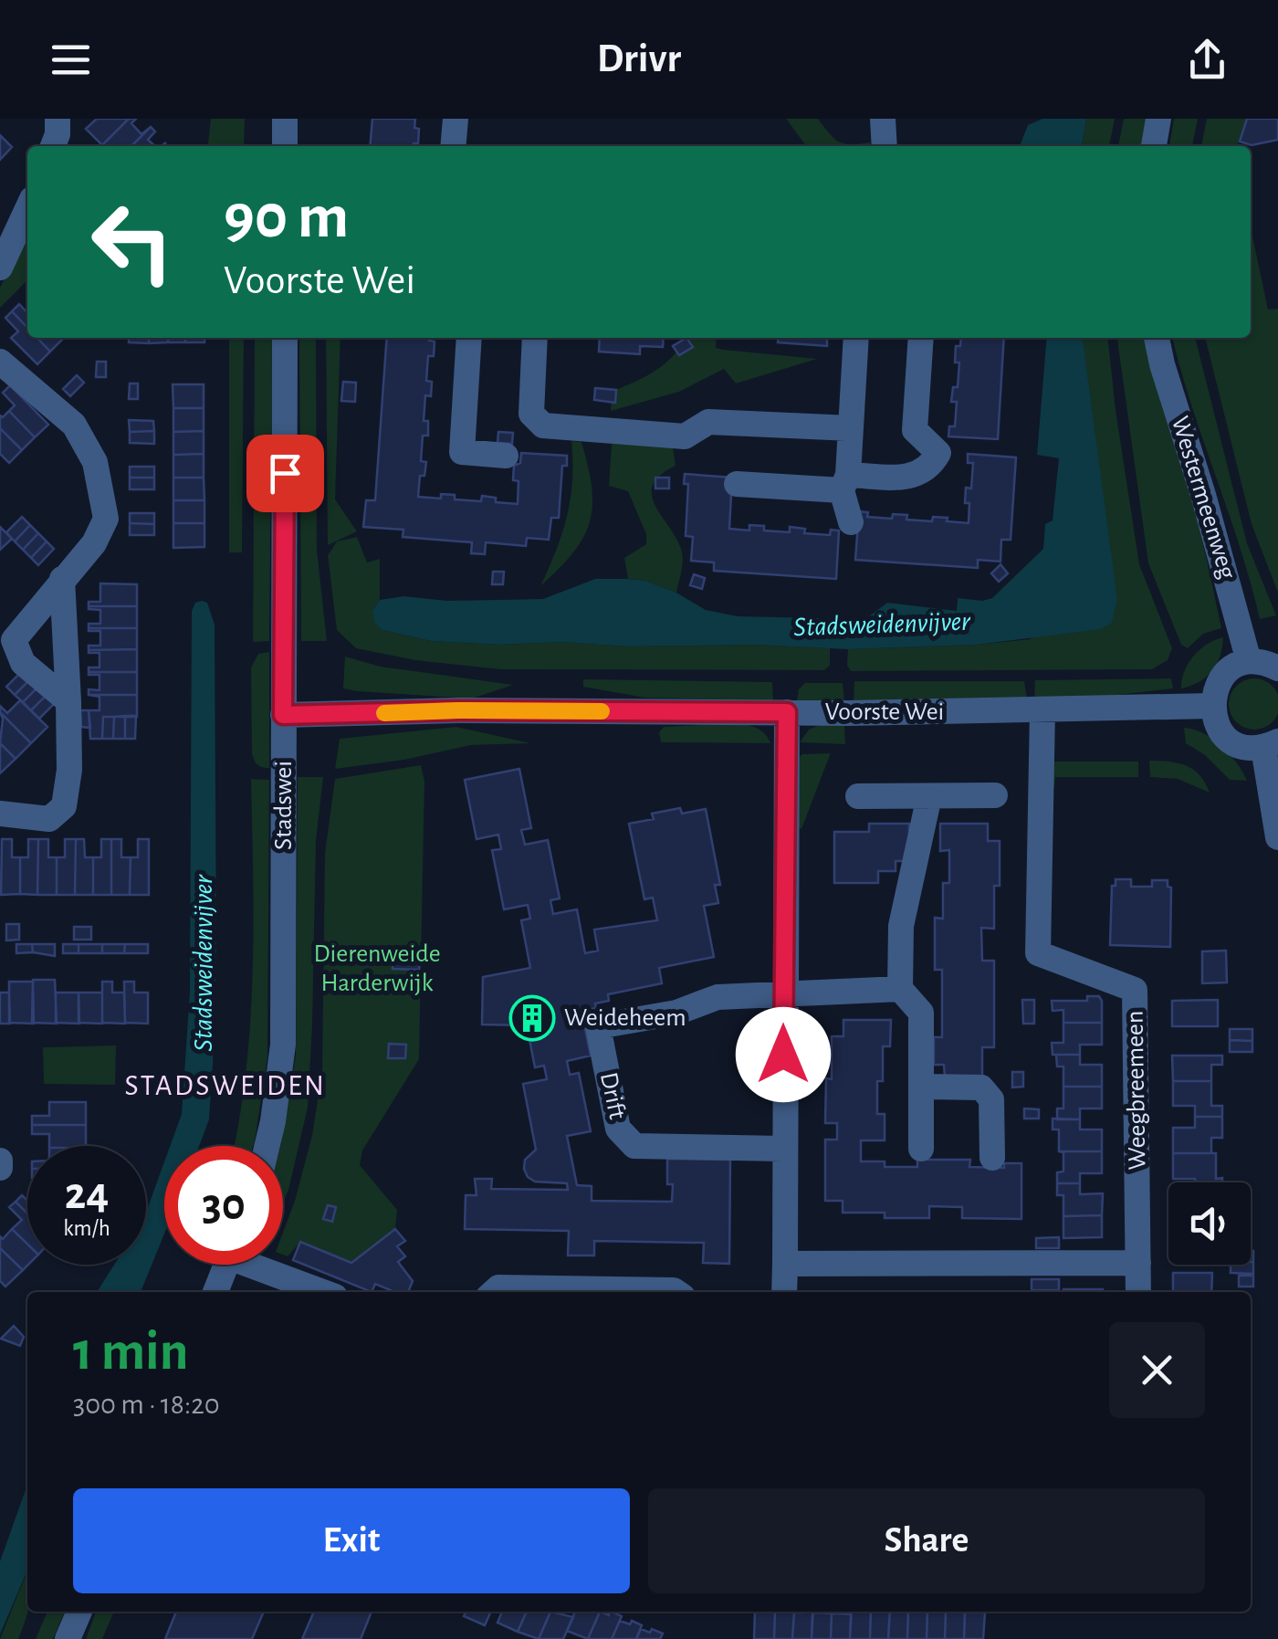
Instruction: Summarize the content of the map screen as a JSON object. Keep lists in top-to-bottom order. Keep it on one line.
{"streets":{"street":["Westermeenweg","Voorste Wei","Stadswei","Weegbreemeen","Drift"]},"crossings":[["Voorste Wei","Stadswei"],["Voorste Wei","Weegbreemeen"]],"districts":["STADSWEIDEN"],"water":["Stadsweidenvijver"],"parks":["Dierenweide Harderwijk"],"places":{"building":["Weideheem"]},"page":{"header":"Drivr","turn":["90 m","Voorste Wei"],"speed":"24 km/h","limit":"30","heading":["1 min","300 m · 18:20"],"buttons":["Exit","Share"]}}
